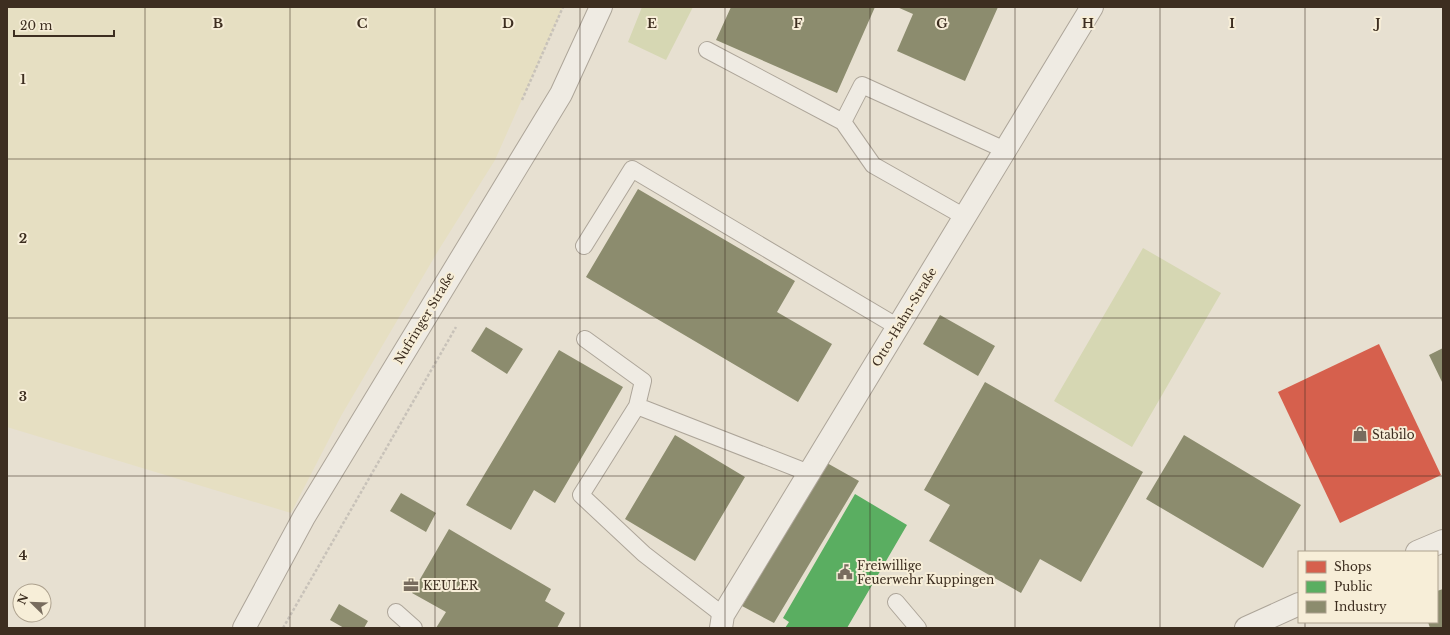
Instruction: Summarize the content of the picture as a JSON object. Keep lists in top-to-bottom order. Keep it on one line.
{"streets":{"street":["Otto-Hahn-Straße","Nufringer Straße"]},"places":{"shop":["Stabilo"],"public building":["Freiwillige Feuerwehr Kuppingen"],"office":["KEULER"]},"legend":["Shops","Public","Industry"],"scale_bar":"20 m","north":"top left","grid":{"columns":["B","C","D","E","F","G","H","I","J"],"rows":["1","2","3","4"]}}
